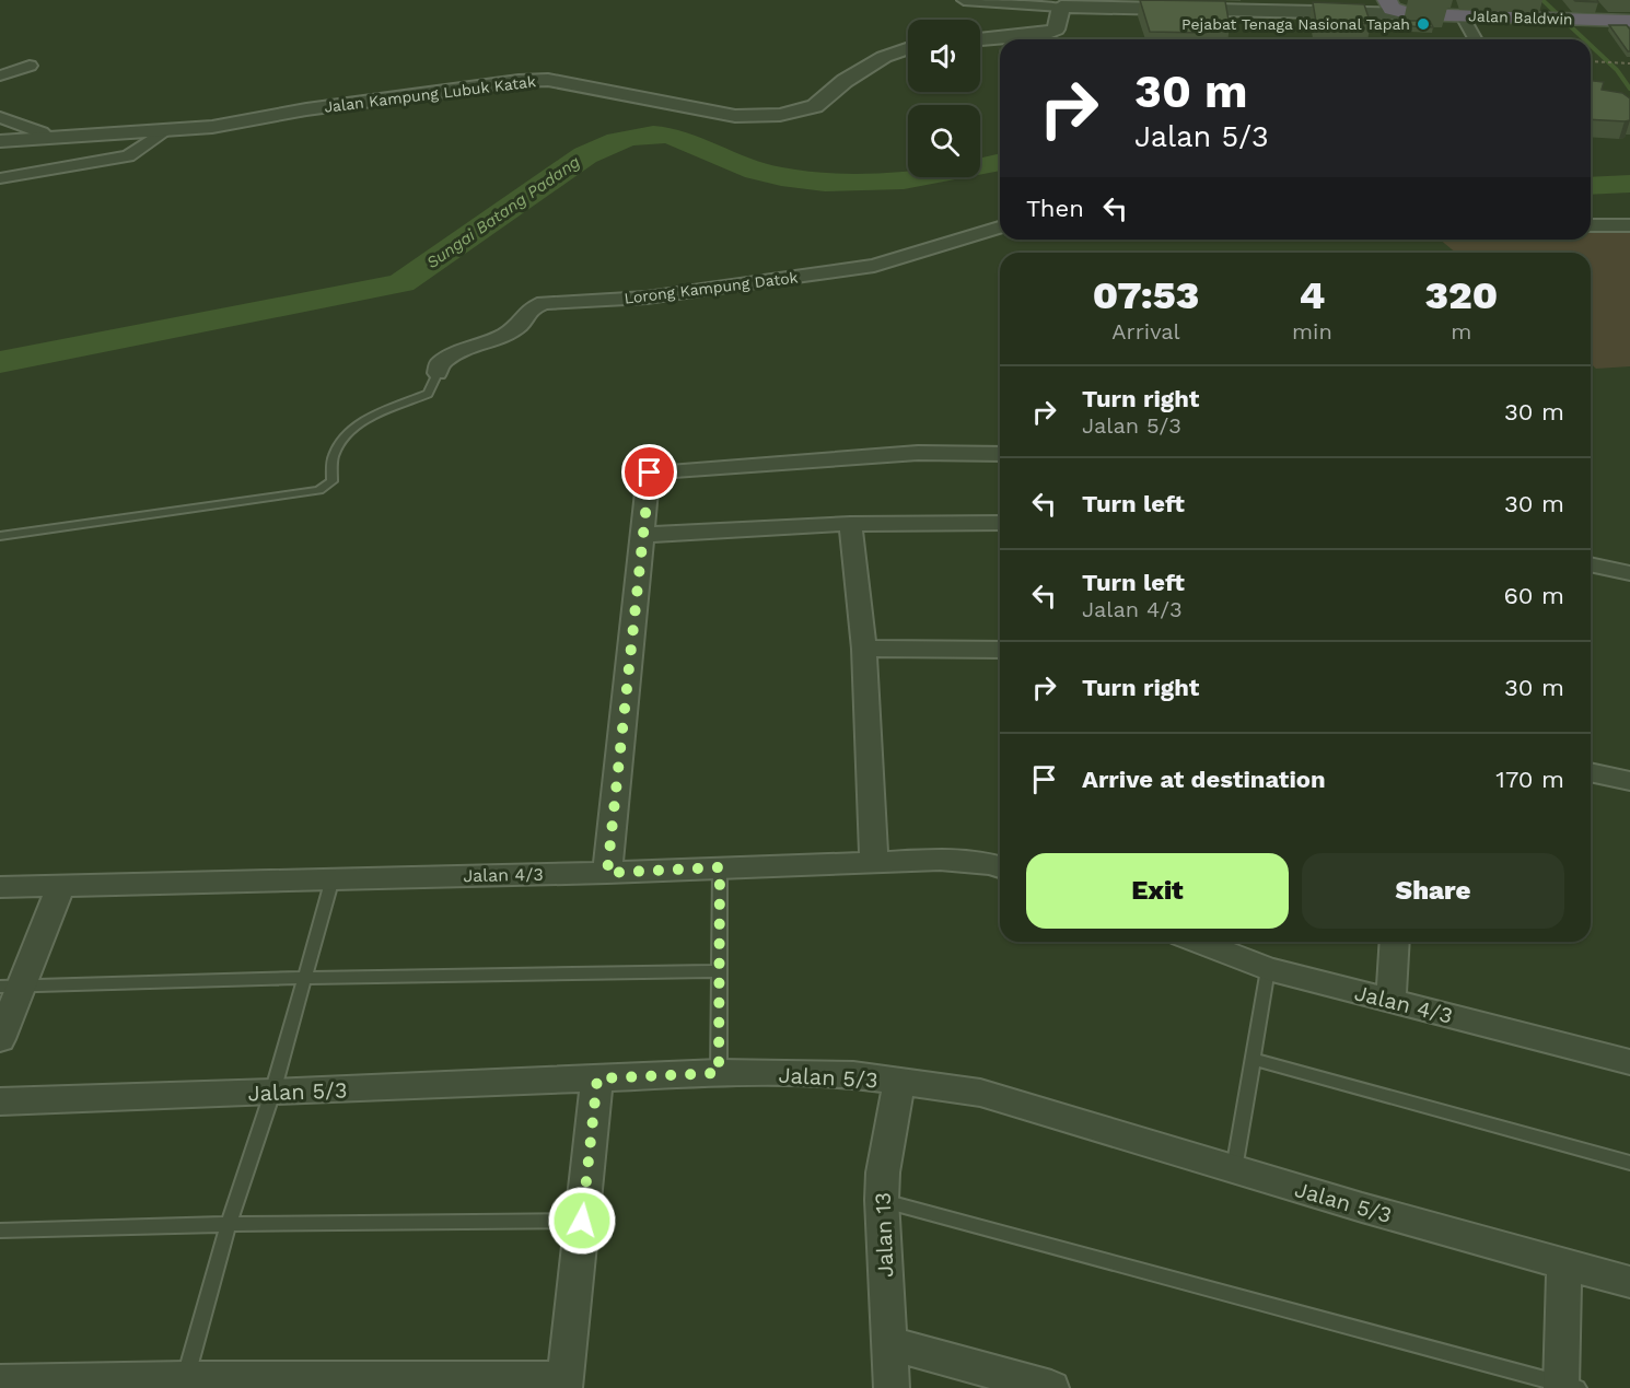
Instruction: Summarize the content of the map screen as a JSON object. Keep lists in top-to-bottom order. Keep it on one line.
{"streets":{"highway":["Jalan Baldwin"],"street":["Jalan Kampung Lubuk Katak","Lorong Kampung Datok","Jalan 4/3","Jalan 5/3","Jalan 13"]},"crossings":[["Jalan 5/3","Jalan 13"]],"water":["Sungai Batang Padang"],"places":["Pejabat Tenaga Nasional Tapah"],"page":{"turn":["30 m","Jalan 5/3"],"then":"Then","eta":["07:53","Arrival","4","min","320","m"],"list":[{"name":"Turn right","note":"Jalan 5/3","value":"30 m"},{"name":"Turn left","value":"30 m"},{"name":"Turn left","note":"Jalan 4/3","value":"60 m"},{"name":"Turn right","value":"30 m"},{"name":"Arrive at destination","value":"170 m"}],"buttons":["Exit","Share"]}}
